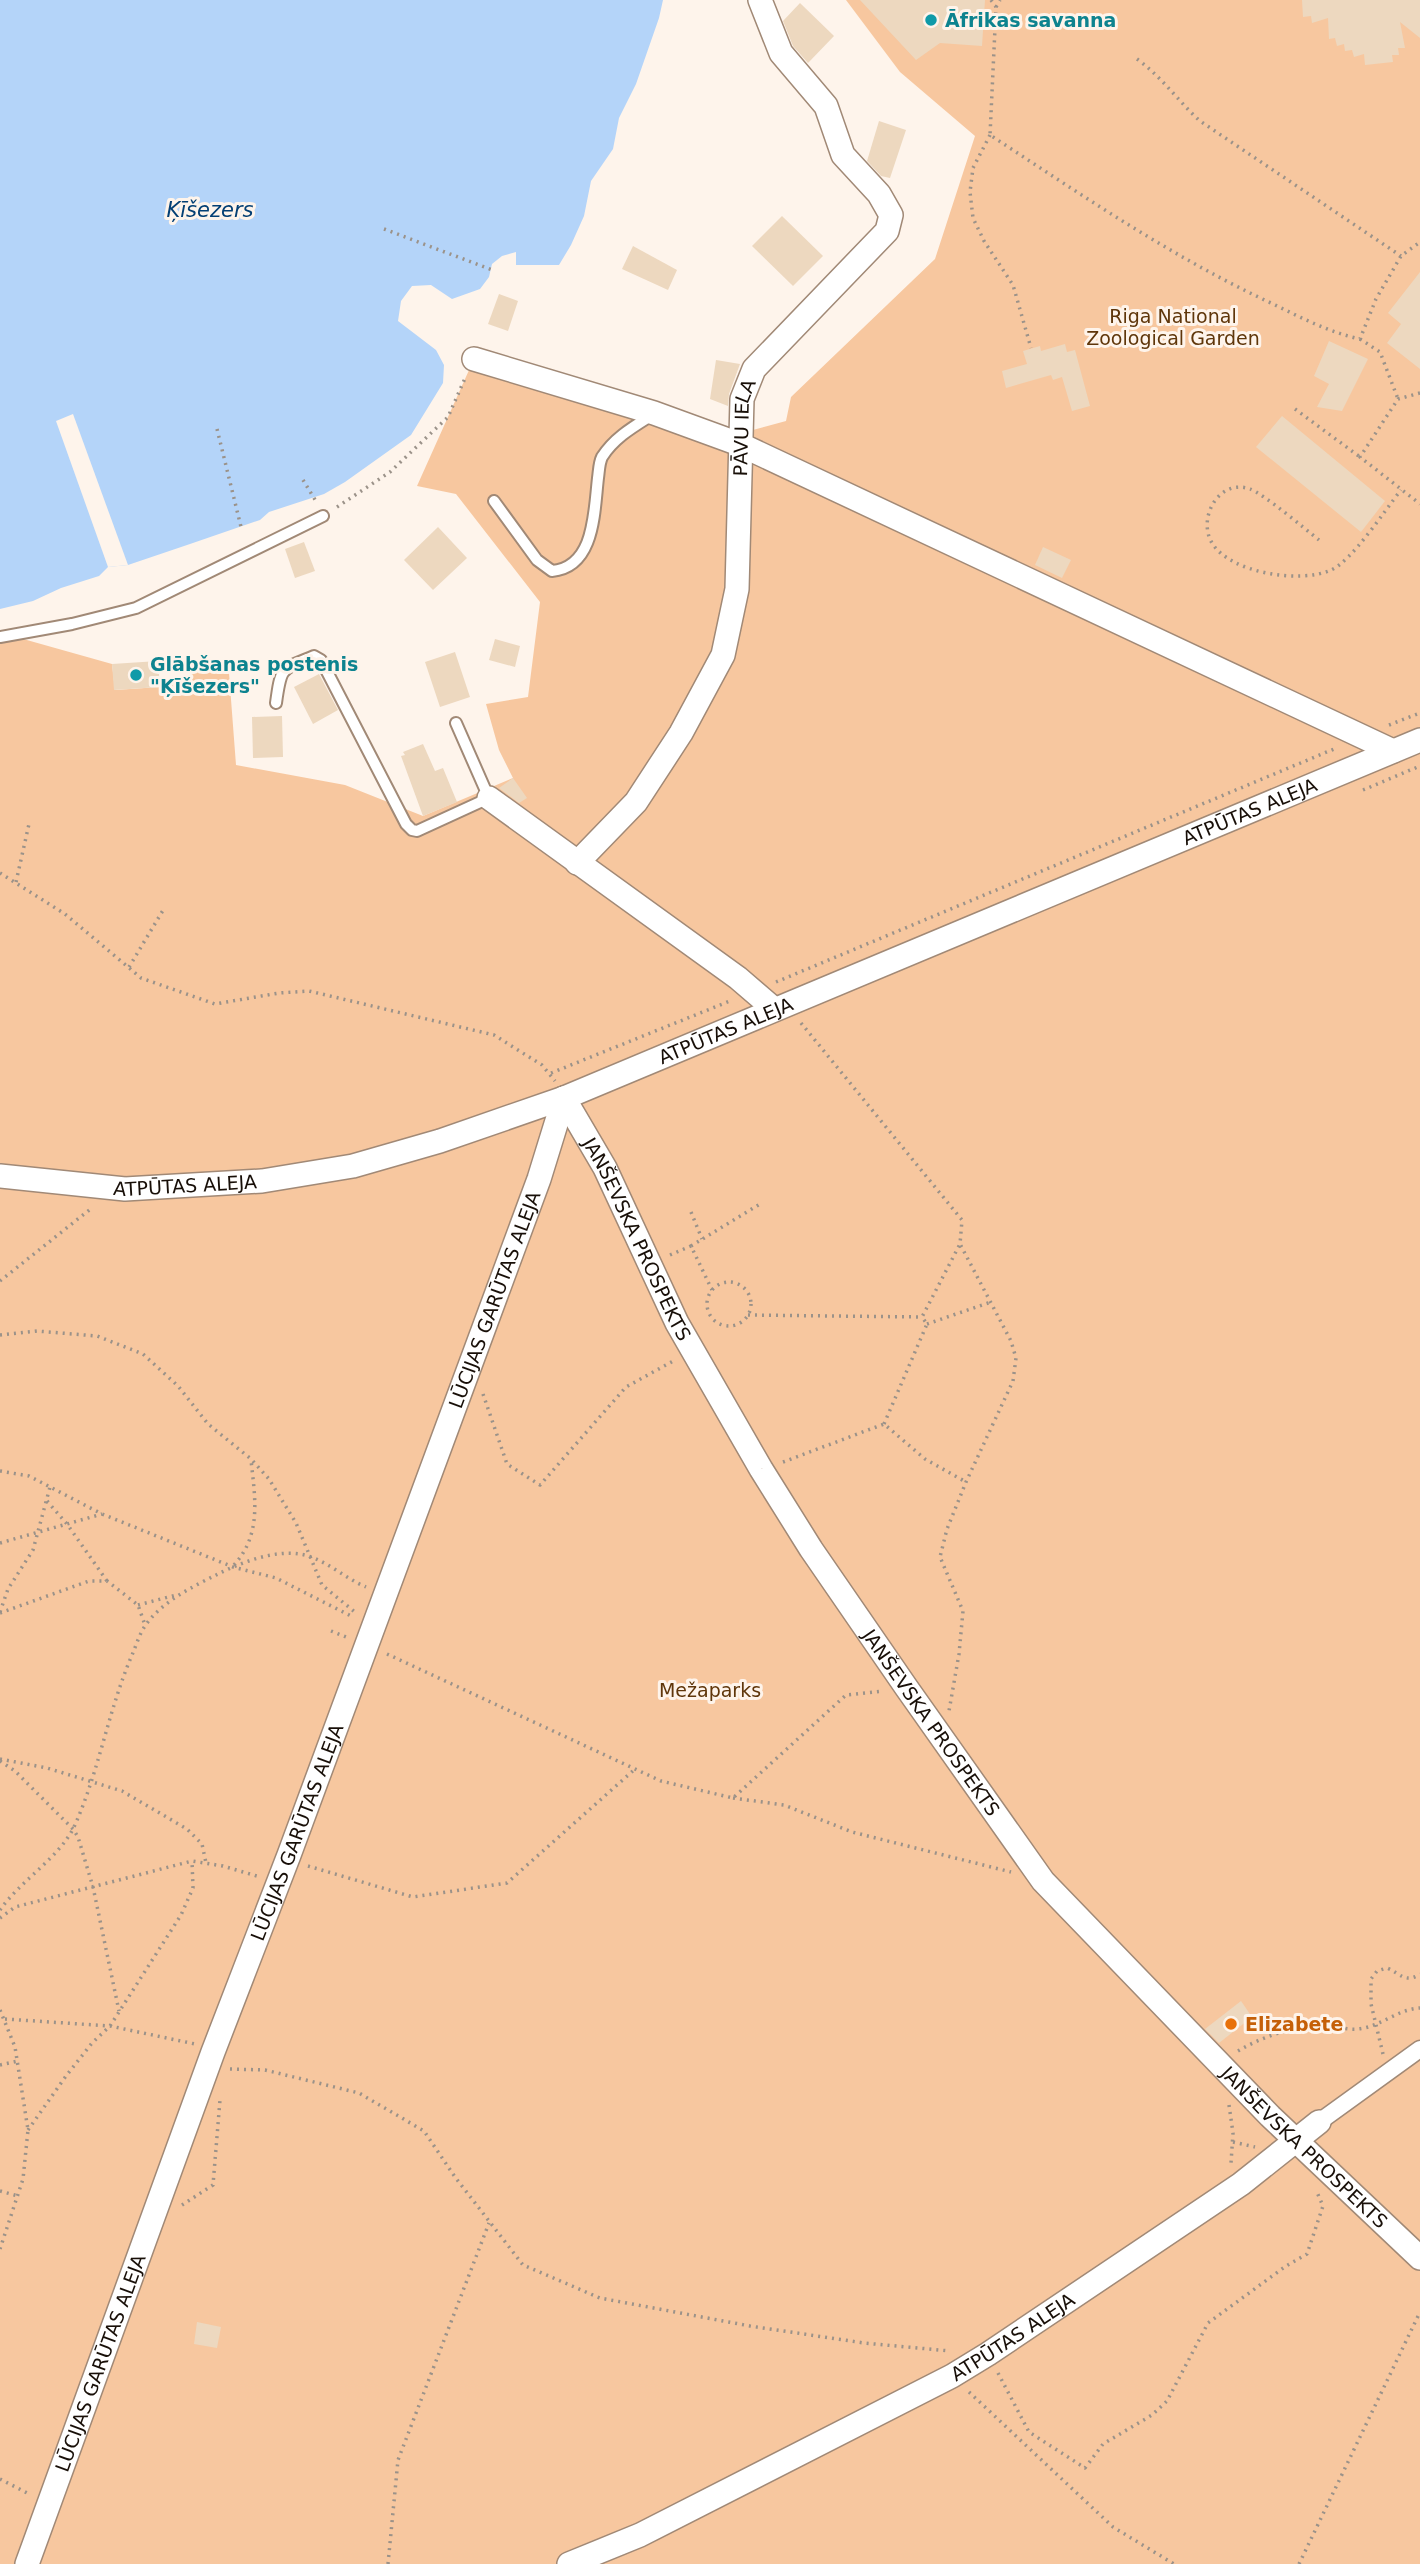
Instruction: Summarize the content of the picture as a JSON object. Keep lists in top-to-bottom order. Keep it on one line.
{"streets":{"street":["PĀVU IELA","ATPŪTAS ALEJA","JANŠEVSKA PROSPEKTS","LŪCIJAS GARŪTAS ALEJA"]},"crossings":[["ATPŪTAS ALEJA","JANŠEVSKA PROSPEKTS"],["ATPŪTAS ALEJA","LŪCIJAS GARŪTAS ALEJA"],["JANŠEVSKA PROSPEKTS","LŪCIJAS GARŪTAS ALEJA"]],"water":["Ķīšezers"],"parks":["Riga National Zoological Garden","Mežaparks"],"places":["Āfrikas savanna","Glābšanas postenis \"Ķīšezers\"","Elizabete"]}
